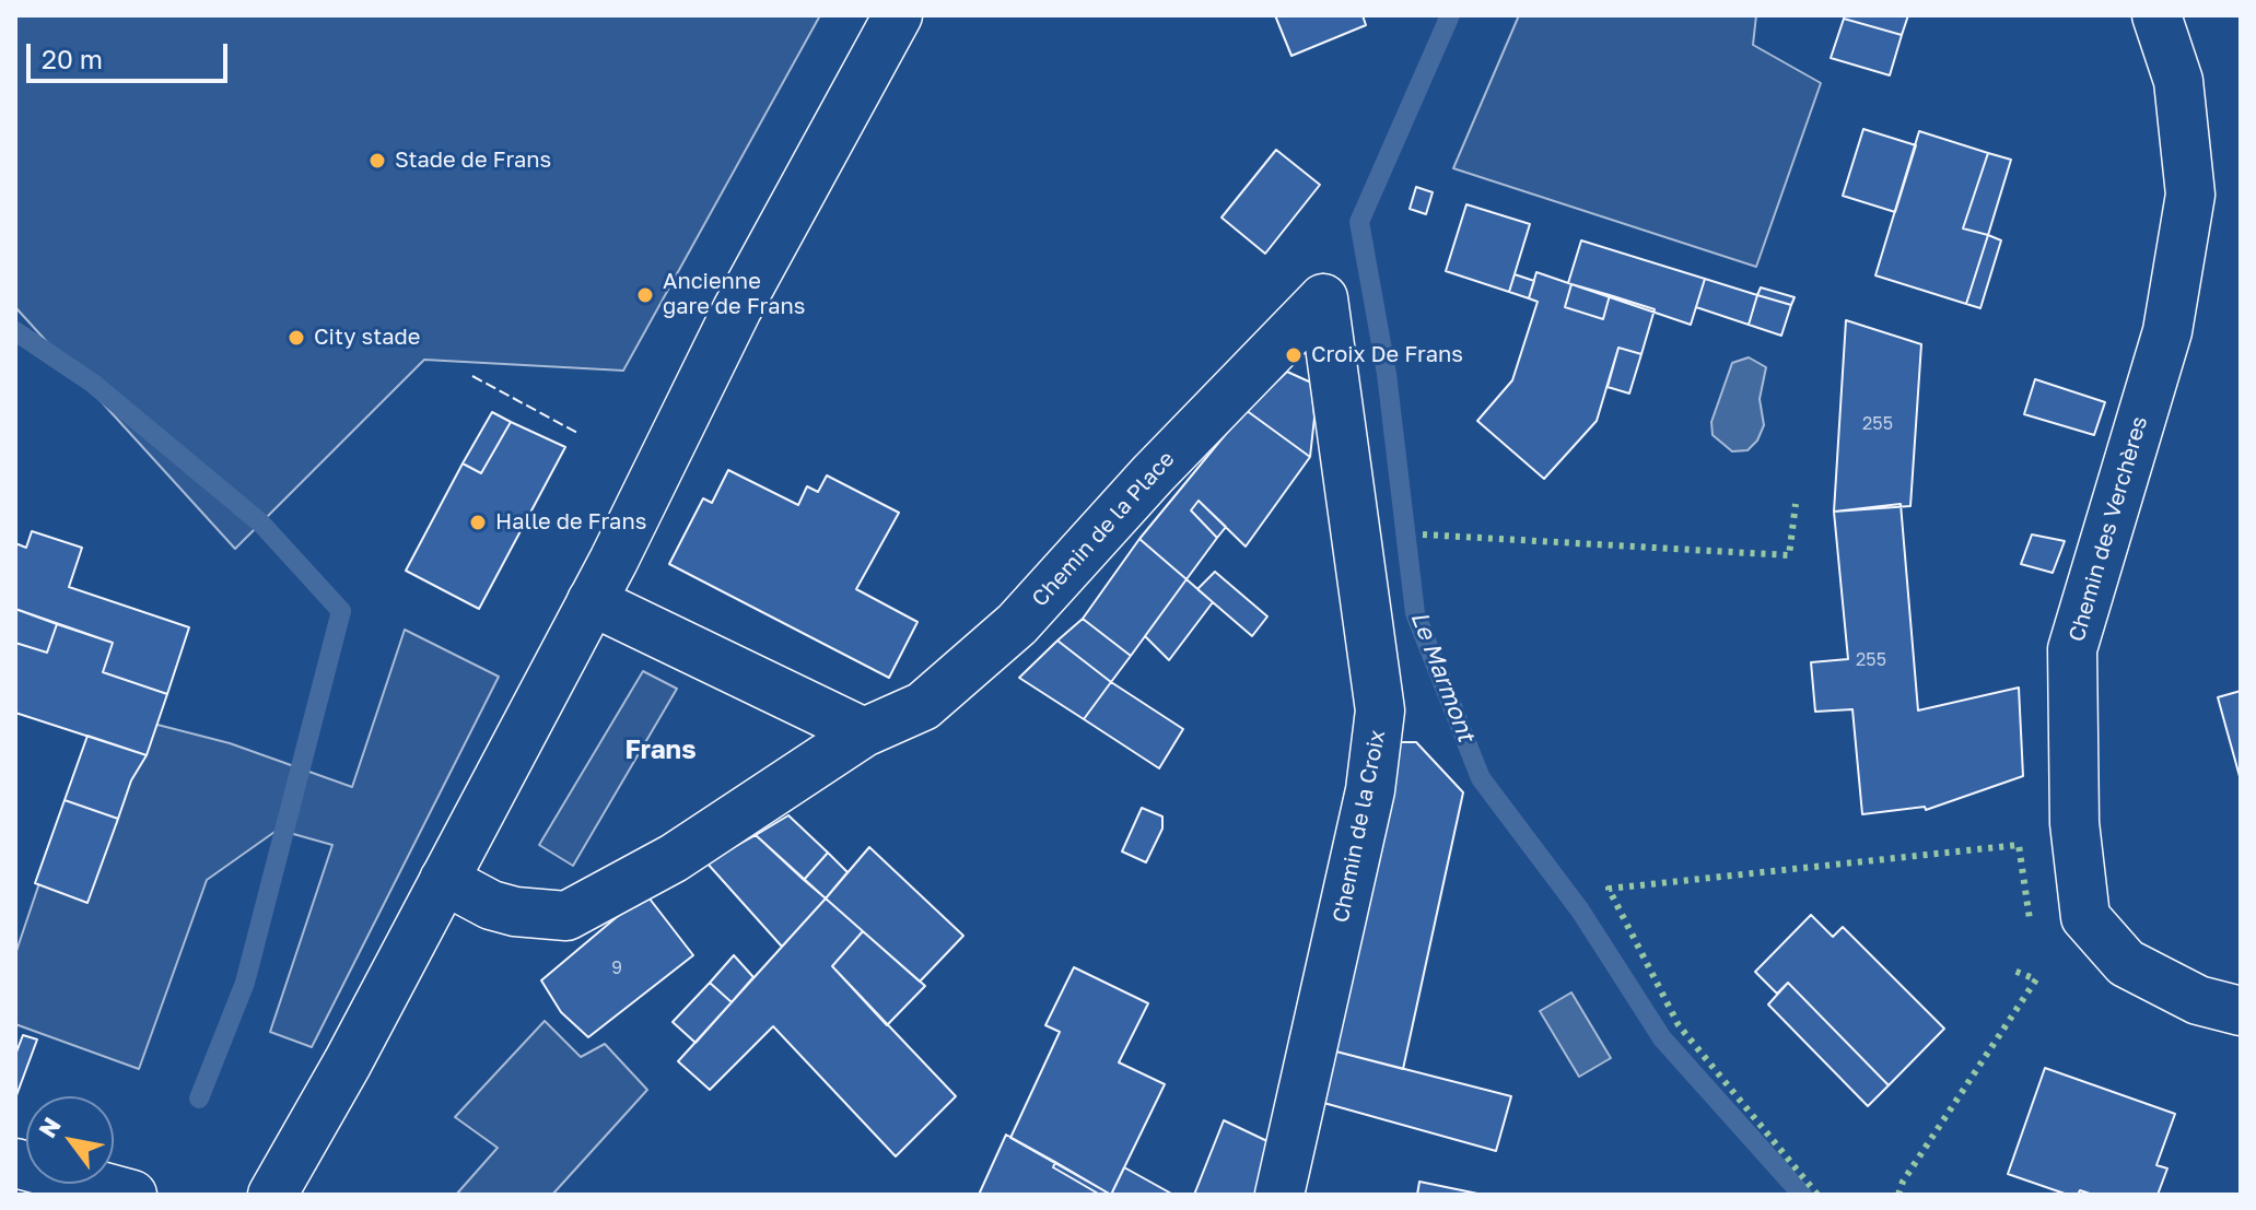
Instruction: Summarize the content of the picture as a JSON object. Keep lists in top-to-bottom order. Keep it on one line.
{"streets":{"street":["Chemin de la Place","Chemin des Verchères","Chemin de la Croix"]},"crossings":[["Chemin de la Place","Chemin de la Croix"]],"districts":["Frans"],"water":["Le Marmont"],"places":["Stade de Frans","Ancienne gare de Frans","City stade","Croix De Frans","Halle de Frans"],"house_numbers":["255","255","9"],"scale_bar":"20 m","north":"top left"}
